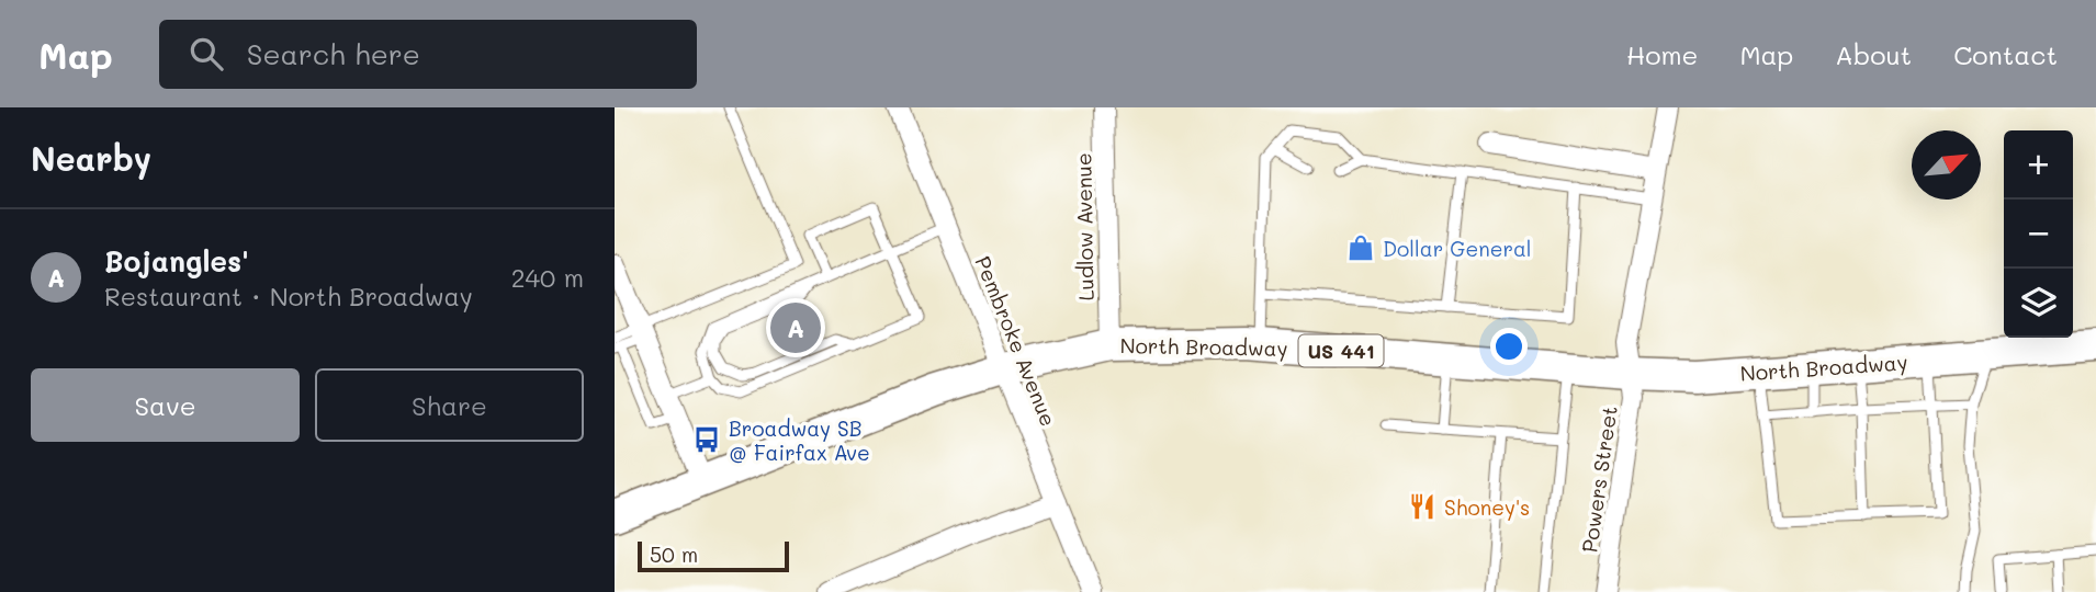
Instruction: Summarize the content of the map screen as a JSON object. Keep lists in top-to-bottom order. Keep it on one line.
{"streets":{"main road":["North Broadway","US 441"],"street":["Ludlow Avenue","Pembroke Avenue","Powers Street"]},"crossings":[["Ludlow Avenue","North Broadway"],["Pembroke Avenue","North Broadway"],["North Broadway","Powers Street"]],"places":{"shop":["Dollar General"],"bus stop":["Broadway SB @ Fairfax Ave"],"restaurant":["Shoney's"]},"scale_bar":"50 m","north":"top right","page":{"header":"Map","search":"Search here","nav":["Home","Map","About","Contact"],"heading":"Nearby","map_buttons":["+","−"],"list":[{"mark":"A","name":"Bojangles'","note":"Restaurant · North Broadway","value":"240 m"}],"pins":"A","buttons":["Save","Share"],"scale":"50 m"}}
